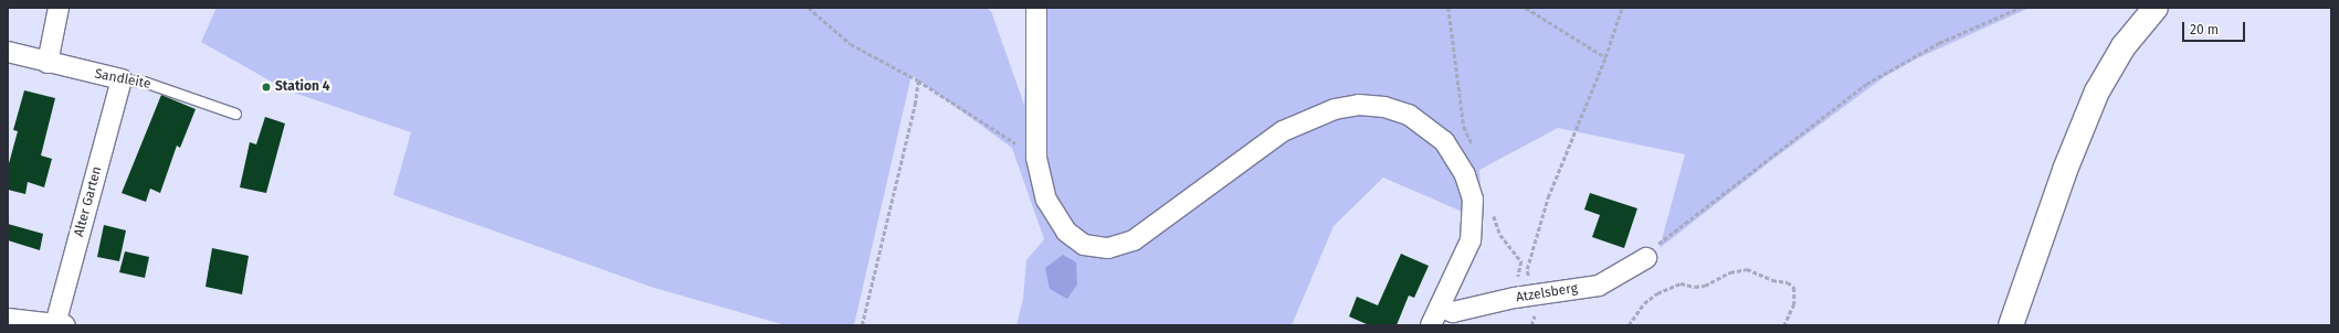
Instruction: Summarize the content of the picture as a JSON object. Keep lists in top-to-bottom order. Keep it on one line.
{"streets":{"street":["Sandleite","Alter Garten","Atzelsberg"]},"crossings":[["Sandleite","Alter Garten"]],"places":["Station 4"],"scale_bar":"20 m"}
